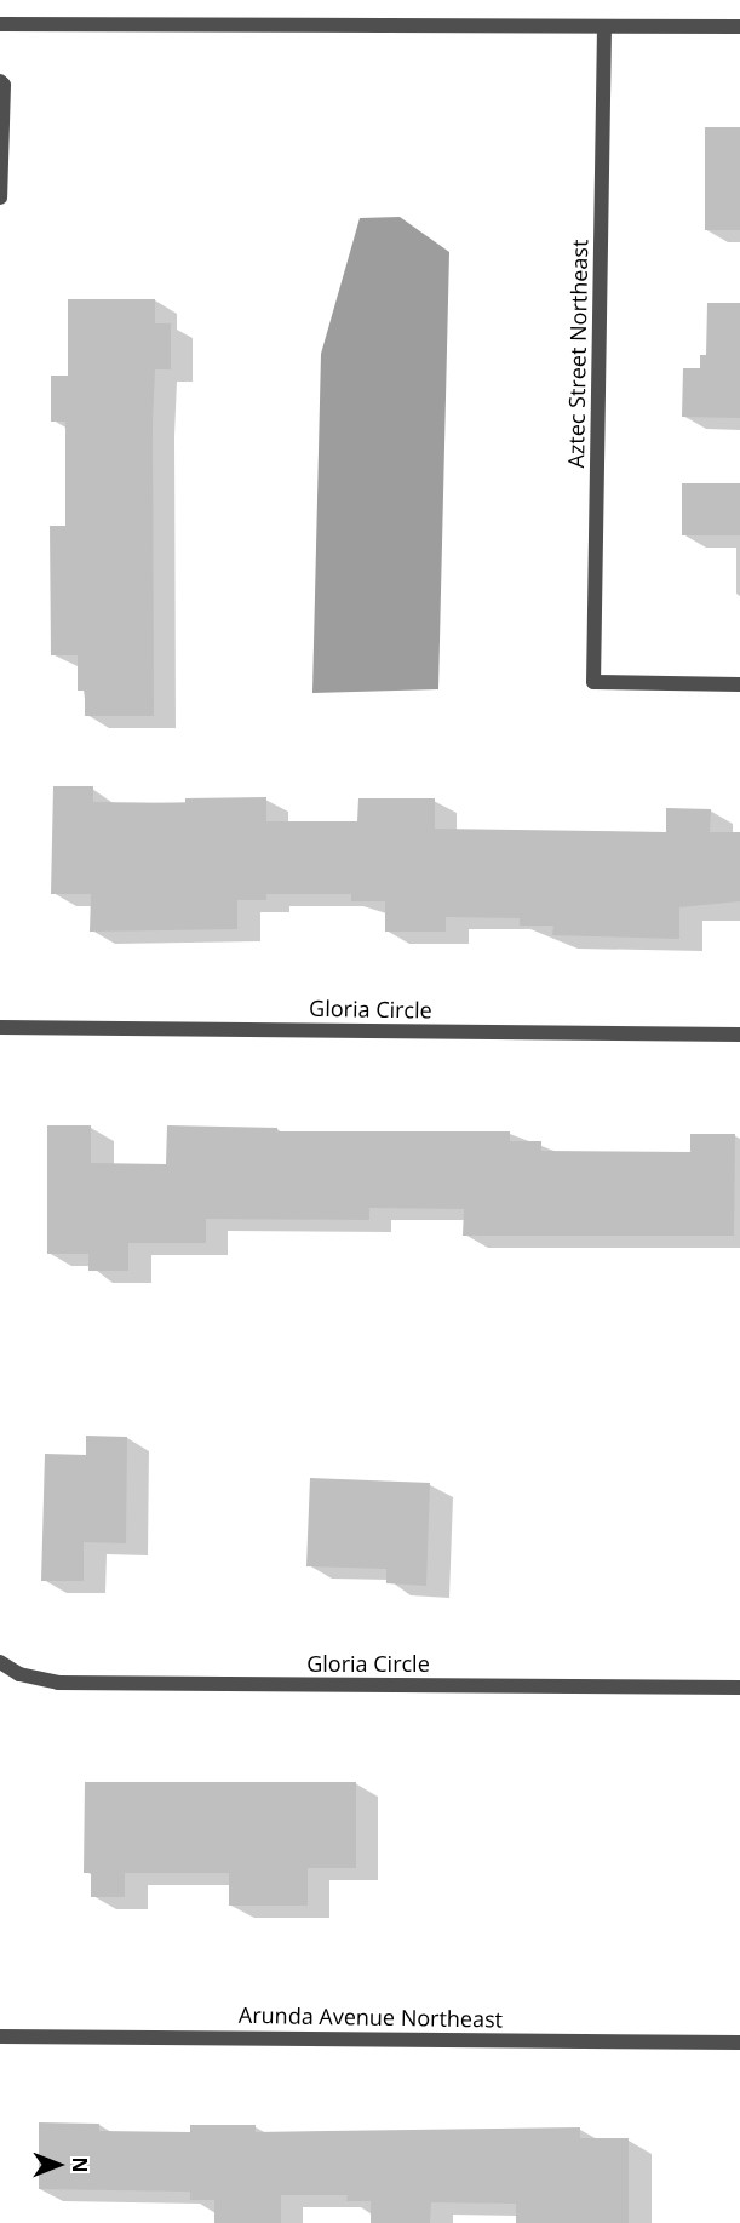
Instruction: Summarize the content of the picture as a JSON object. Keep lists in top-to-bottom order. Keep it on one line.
{"streets":{"street":["Aztec Street Northeast","Gloria Circle","Arunda Avenue Northeast"]},"north":"right"}
